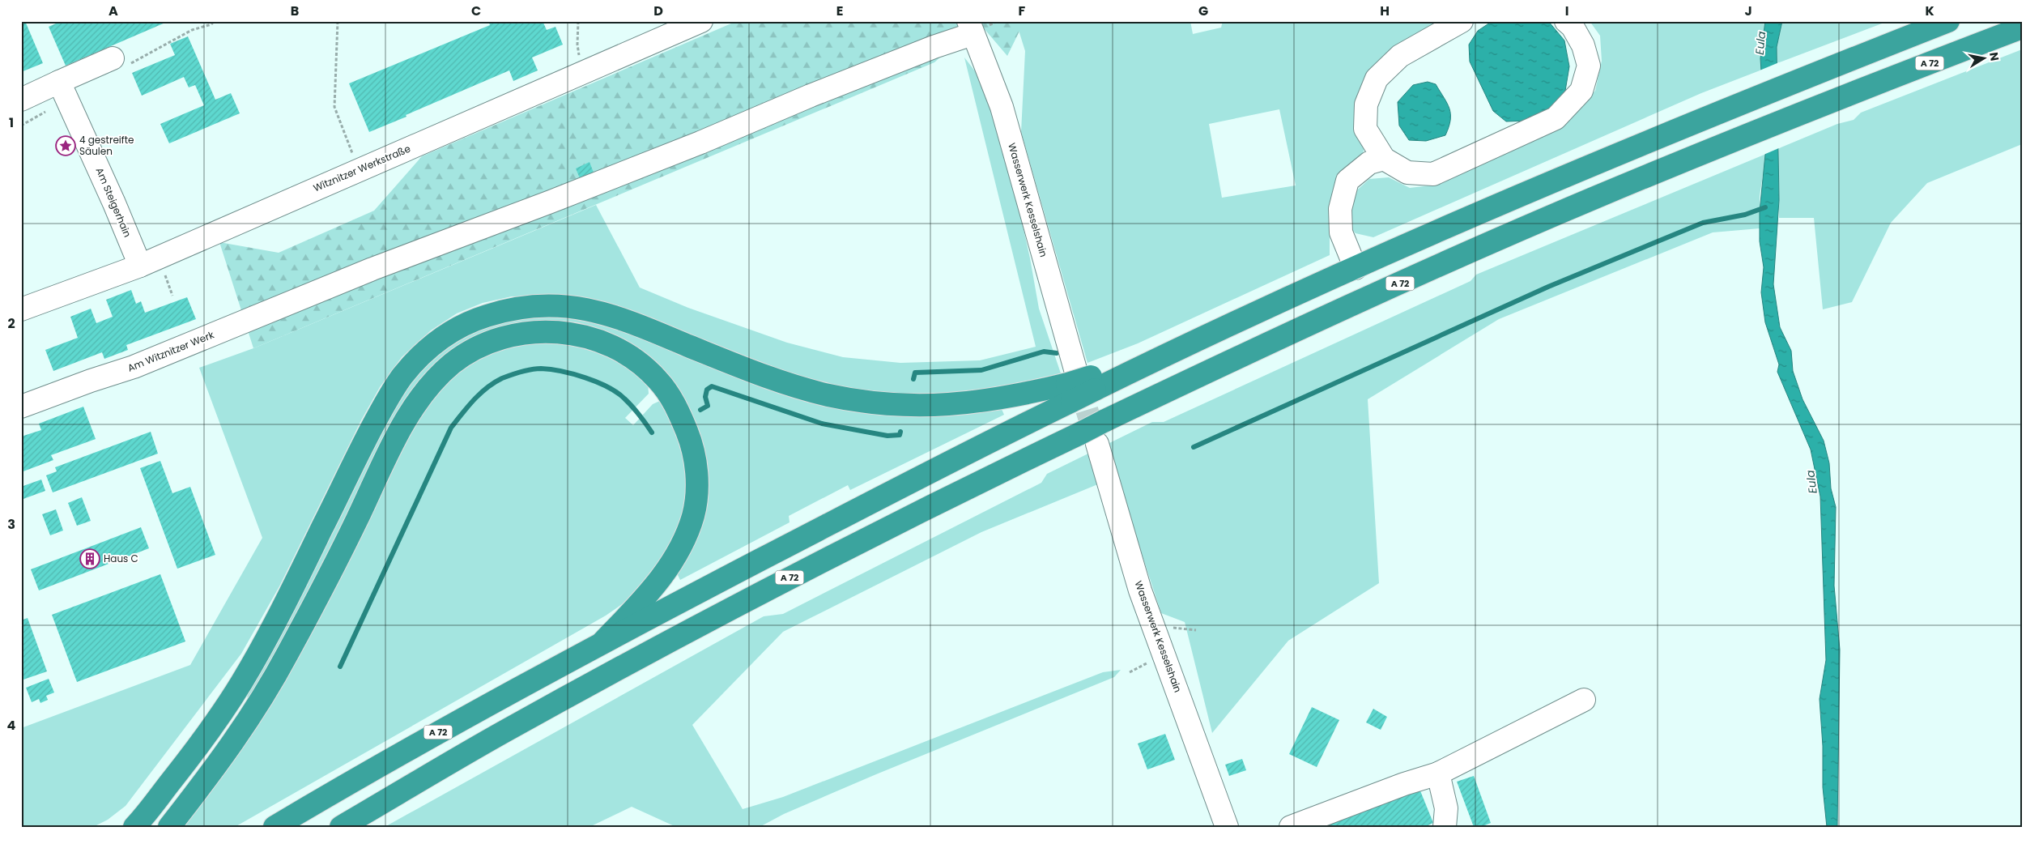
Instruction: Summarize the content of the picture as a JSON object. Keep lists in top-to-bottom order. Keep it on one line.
{"streets":{"highway":["A 72"],"street":["Witznitzer Werkstraße","Wasserwerk Kesselshain","Am Steigerhain","Am Witznitzer Werk"]},"crossings":[["A 72","Wasserwerk Kesselshain"],["Witznitzer Werkstraße","Am Steigerhain"],["Wasserwerk Kesselshain","Am Witznitzer Werk"]],"water":["Eula"],"places":{"place":["4 gestreifte Säulen"],"building":["Haus C"]},"north":"right","grid":{"columns":["A","B","C","D","E","F","G","H","I","J","K"],"rows":["1","2","3","4"]}}
